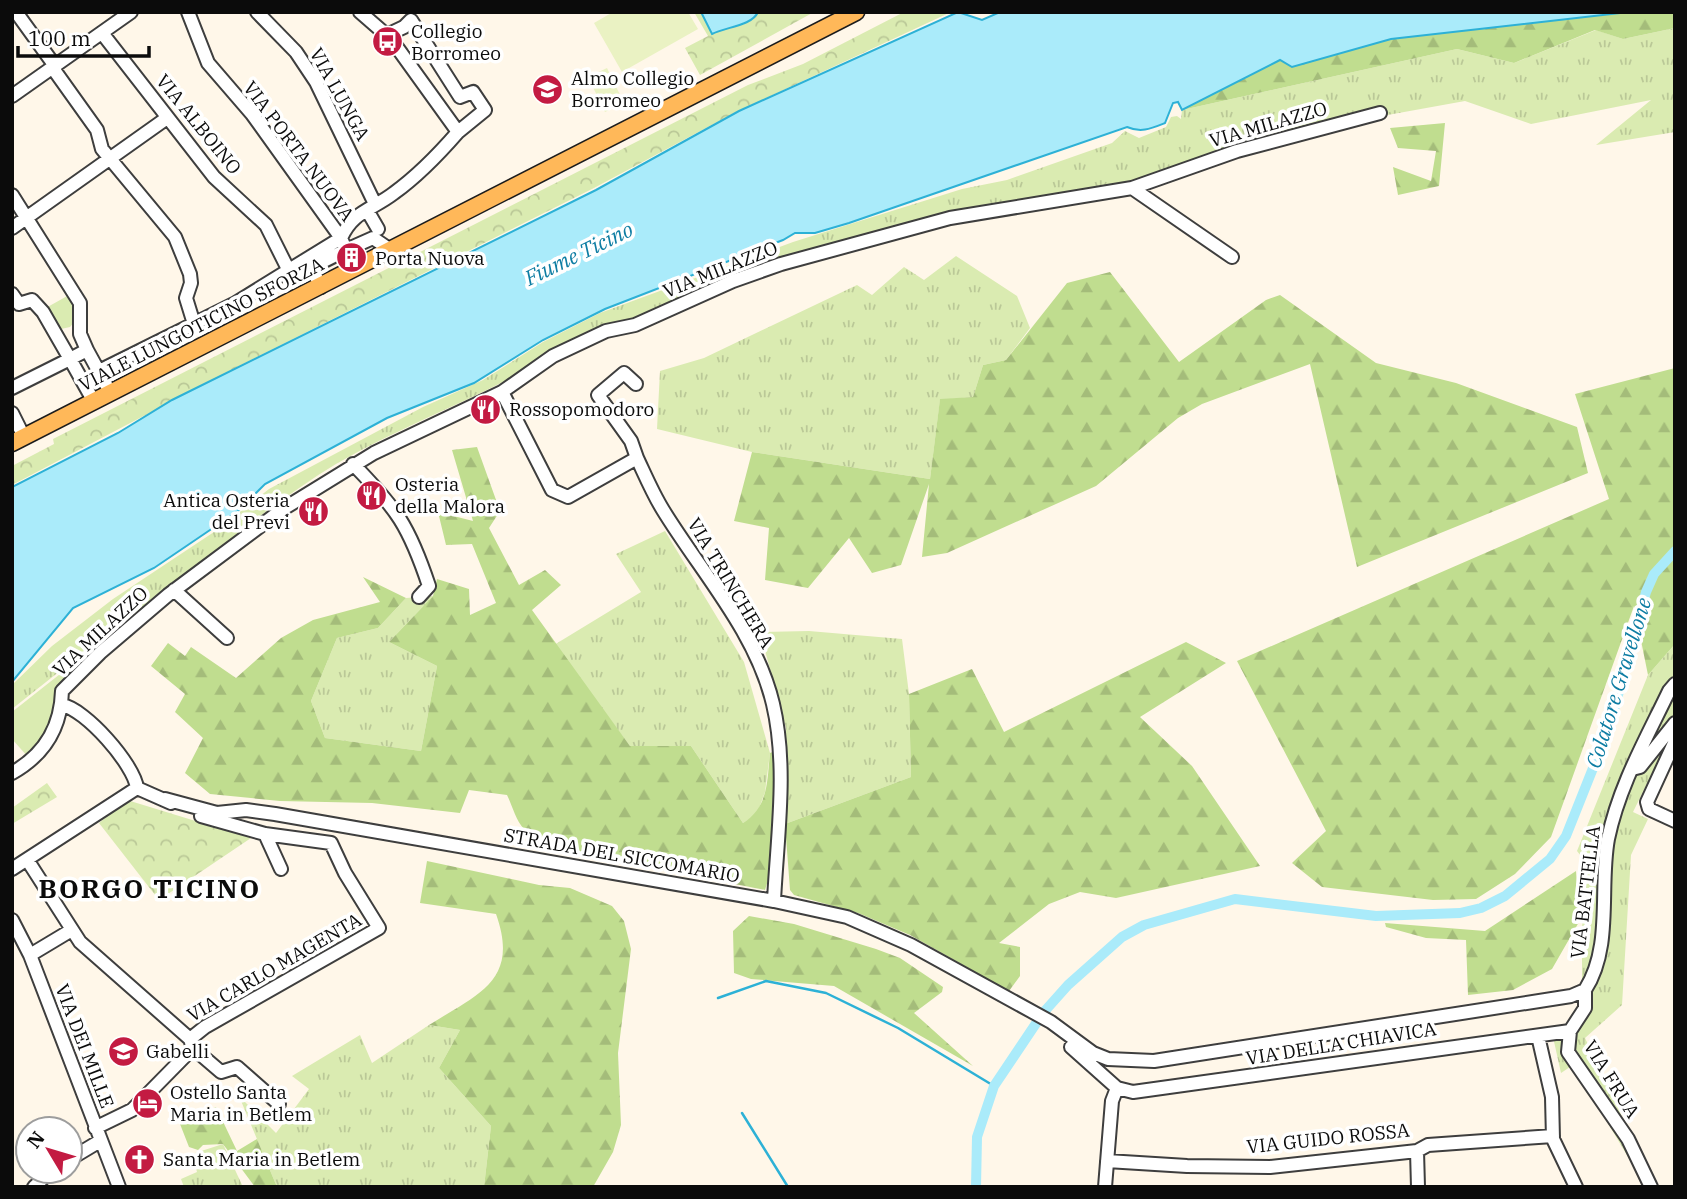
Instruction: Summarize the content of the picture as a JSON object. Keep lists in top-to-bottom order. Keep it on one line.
{"streets":{"main road":["VIALE LUNGOTICINO SFORZA"],"street":["VIA LUNGA","VIA ALBOINO","VIA MILAZZO","VIA PORTA NUOVA","VIA TRINCHERA","STRADA DEL SICCOMARIO","VIA BATTELLA","VIA CARLO MAGENTA","VIA DELLA CHIAVICA","VIA DEI MILLE","VIA FRUA","VIA GUIDO ROSSA"]},"crossings":[["VIA TRINCHERA","STRADA DEL SICCOMARIO"],["VIA BATTELLA","VIA FRUA"],["VIA CARLO MAGENTA","VIA DEI MILLE"],["VIA DELLA CHIAVICA","VIA FRUA"]],"districts":["BORGO TICINO"],"water":["Fiume Ticino","Colatore Gravellone"],"places":{"bus stop":["Collegio Borromeo"],"school or university":["Almo Collegio Borromeo","Gabelli"],"building":["Porta Nuova"],"restaurant":["Rossopomodoro","Osteria della Malora","Antica Osteria del Previ"],"hotel":["Ostello Santa Maria in Betlem"],"church":["Santa Maria in Betlem"]},"scale_bar":"100 m","north":"top left"}
